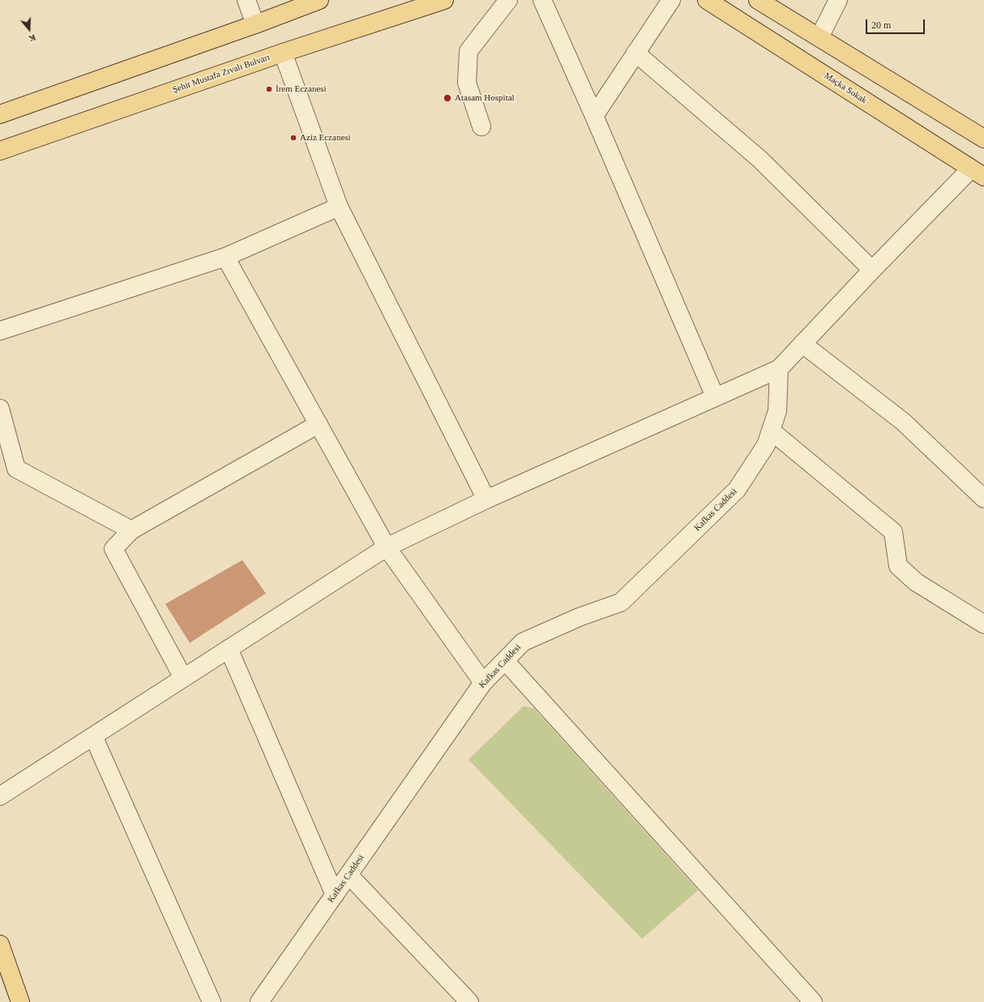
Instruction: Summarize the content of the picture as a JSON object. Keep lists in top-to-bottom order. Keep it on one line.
{"streets":{"main road":["Şehit Mustafa Zıvalı Bulvarı","Maçka Sokak"],"street":["Kafkas Caddesi"]},"places":["İrem Eczanesi","Atasam Hospital","Aziz Eczanesi"],"scale_bar":"20 m","north":"bottom"}
